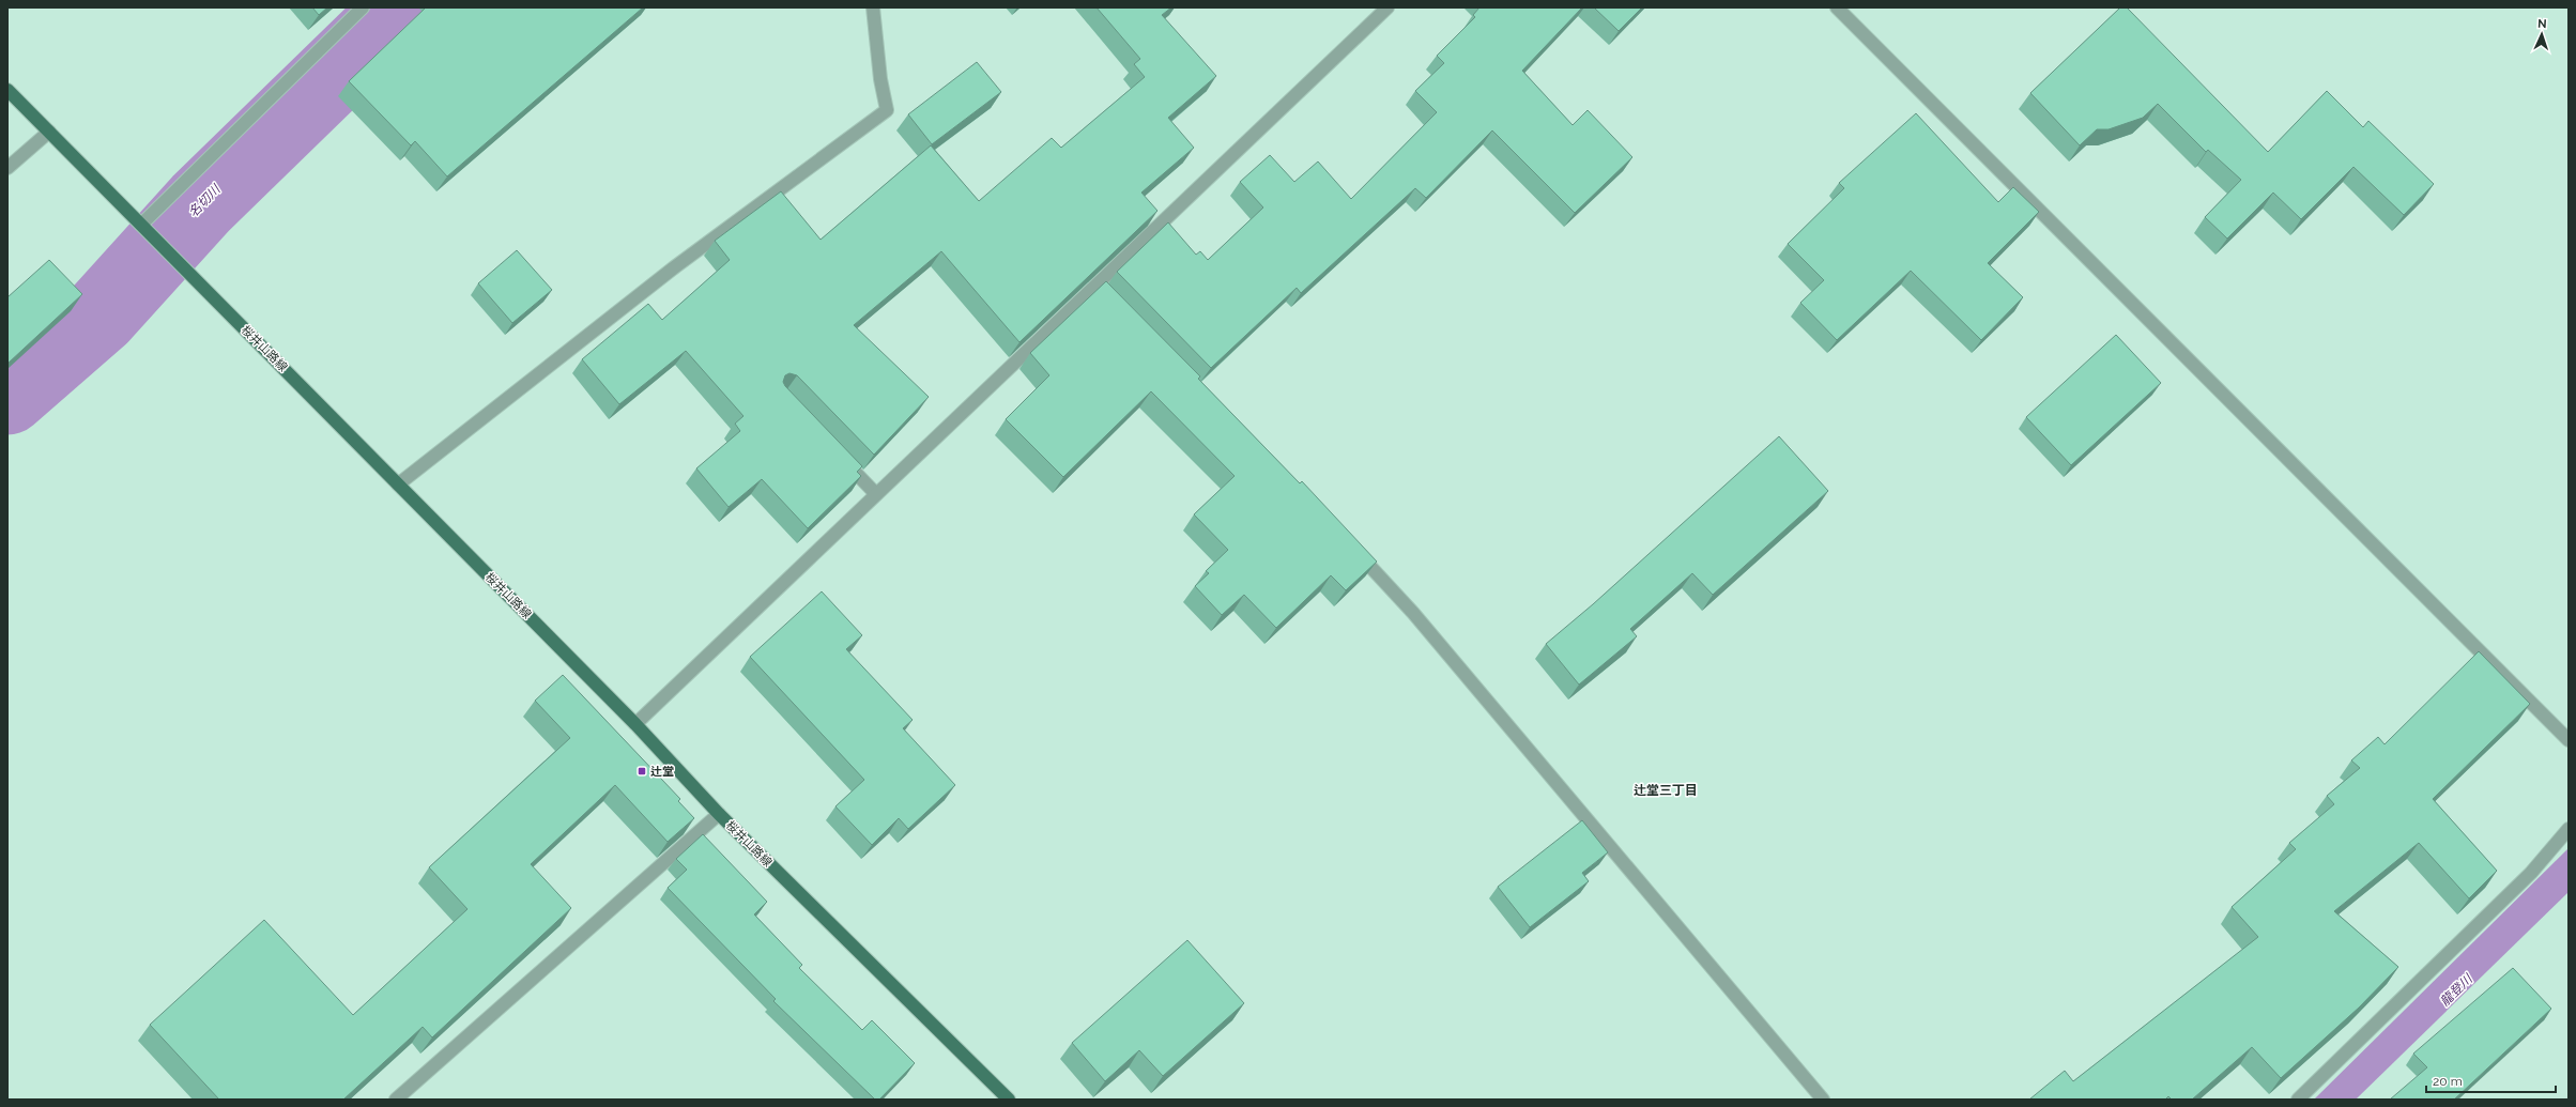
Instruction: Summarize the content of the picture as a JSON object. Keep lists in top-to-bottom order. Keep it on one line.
{"streets":{"main road":["桜井山路線"]},"districts":["辻堂三丁目"],"water":["名切川","龍登川"],"places":{"transit":["辻堂"]},"scale_bar":"20 m","north":"top"}
